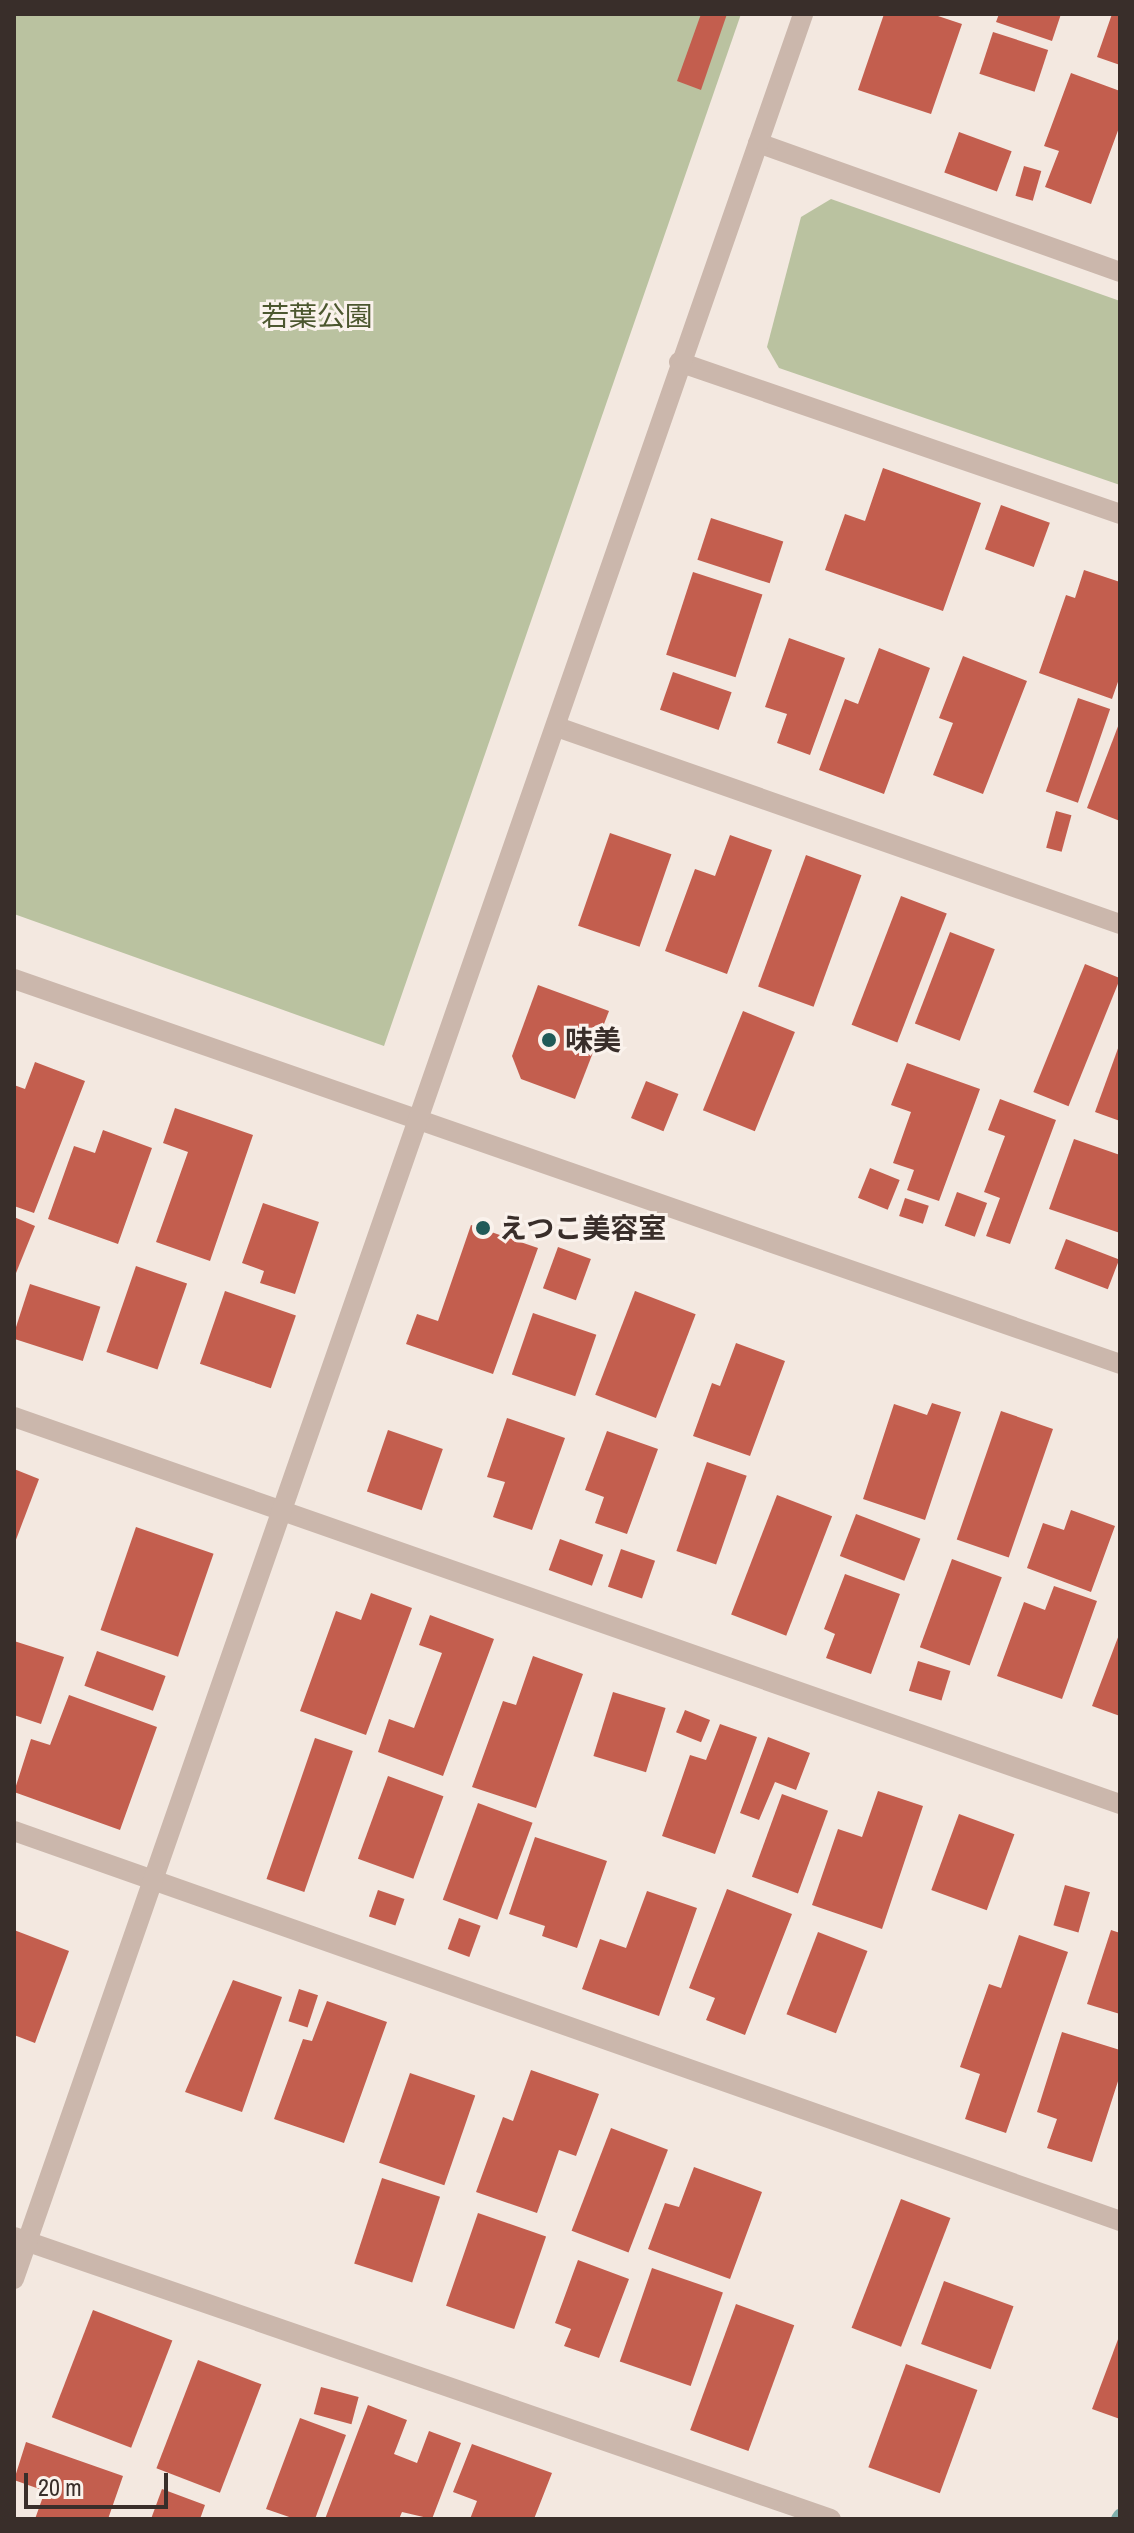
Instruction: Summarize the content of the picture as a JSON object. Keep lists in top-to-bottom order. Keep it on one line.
{"parks":["若葉公園"],"places":["味美","えつこ美容室"],"scale_bar":"20 m"}
